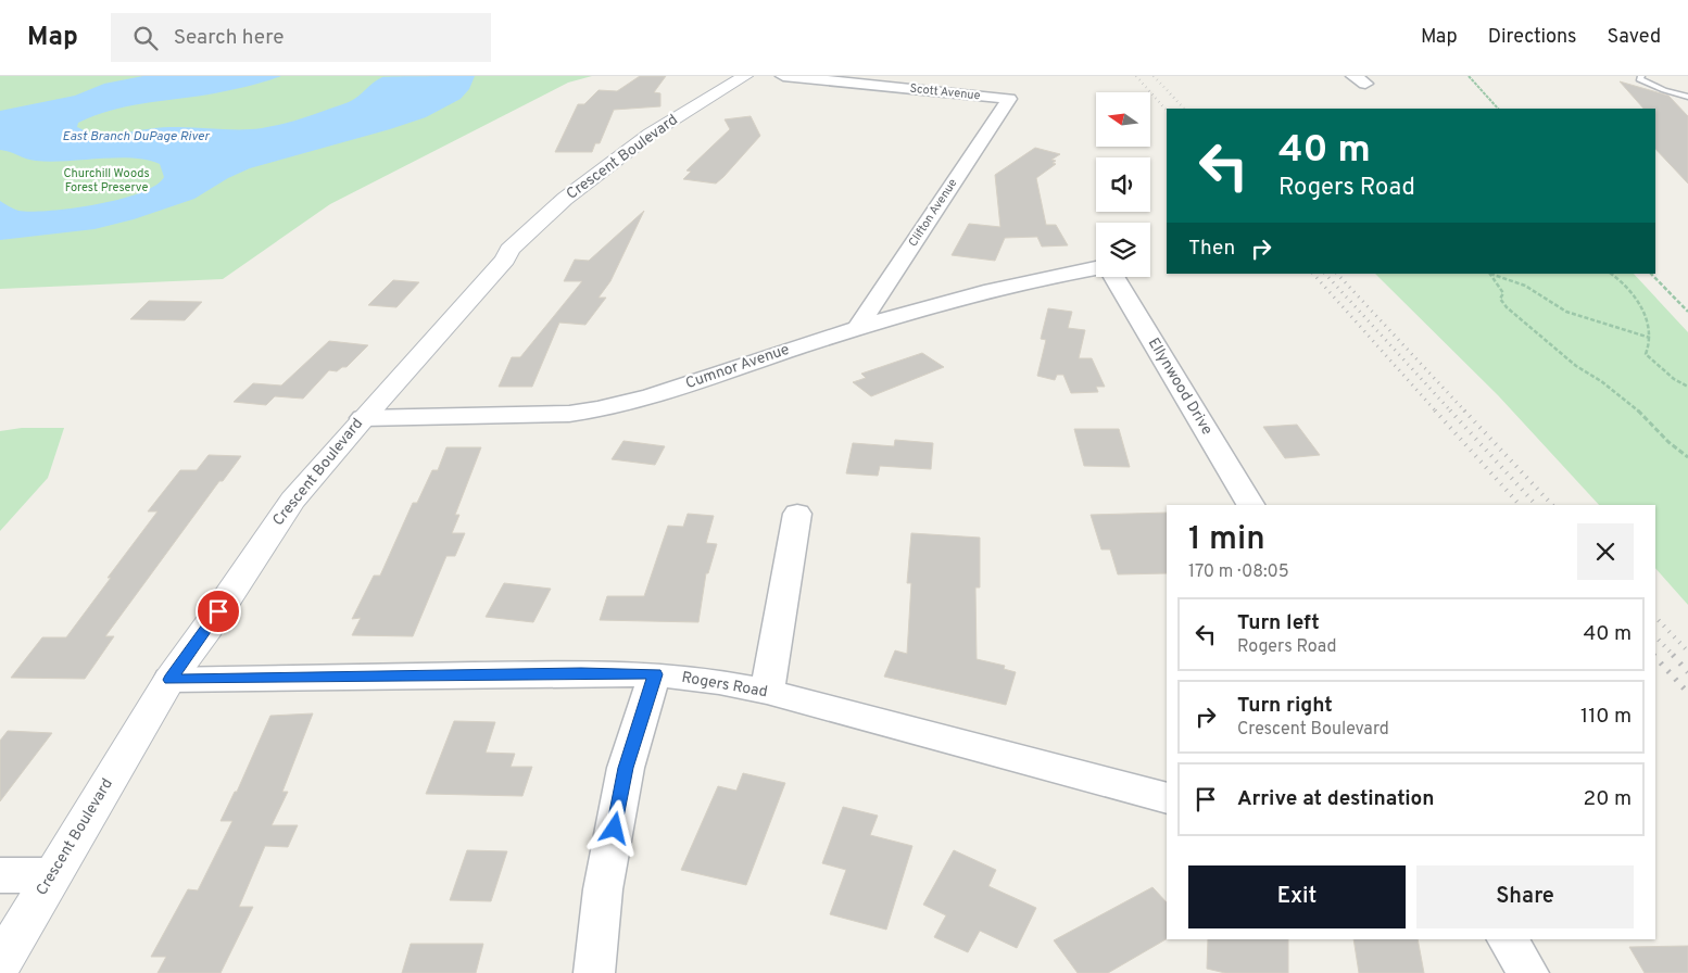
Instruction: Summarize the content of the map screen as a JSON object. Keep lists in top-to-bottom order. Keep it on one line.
{"streets":{"street":["Scott Avenue","Crescent Boulevard","Clifton Avenue","Cumnor Avenue","Ellynwood Drive","Rogers Road"]},"crossings":[["Scott Avenue","Clifton Avenue"],["Crescent Boulevard","Cumnor Avenue"],["Crescent Boulevard","Rogers Road"],["Clifton Avenue","Cumnor Avenue"]],"water":["East Branch DuPage River"],"parks":["Churchill Woods Forest Preserve"],"north":"left","page":{"header":"Map","search":"Search here","nav":["Map","Directions","Saved"],"turn":["40 m","Rogers Road"],"then":"Then","heading":["1 min","170 m · 08:05"],"list":[{"name":"Turn left","note":"Rogers Road","value":"40 m"},{"name":"Turn right","note":"Crescent Boulevard","value":"110 m"},{"name":"Arrive at destination","value":"20 m"}],"buttons":["Exit","Share"]}}
